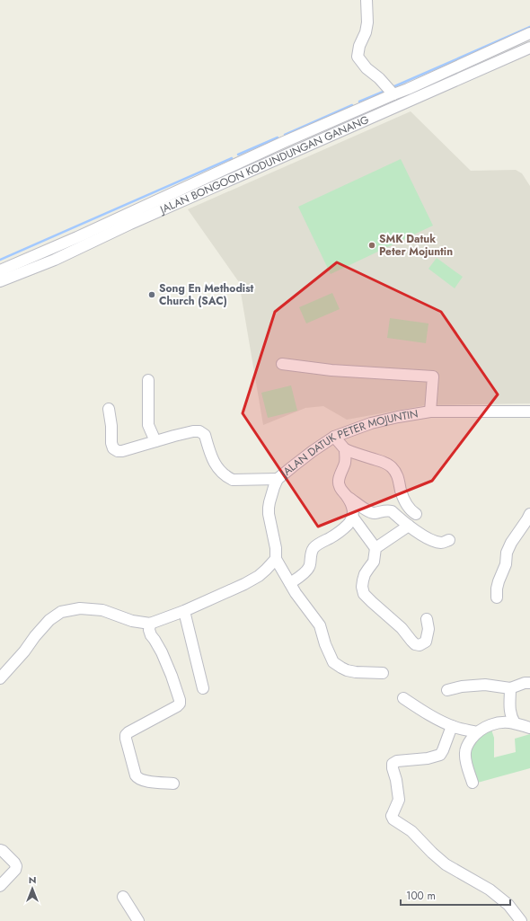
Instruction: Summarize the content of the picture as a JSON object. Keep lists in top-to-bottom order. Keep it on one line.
{"streets":{"street":["JALAN BONGOON KODUNDUNGAN GANANG","JALAN DATUK PETER MOJUNTIN"]},"places":["SMK Datuk Peter Mojuntin","Song En Methodist Church (SAC)"],"scale_bar":"100 m","north":"top"}
